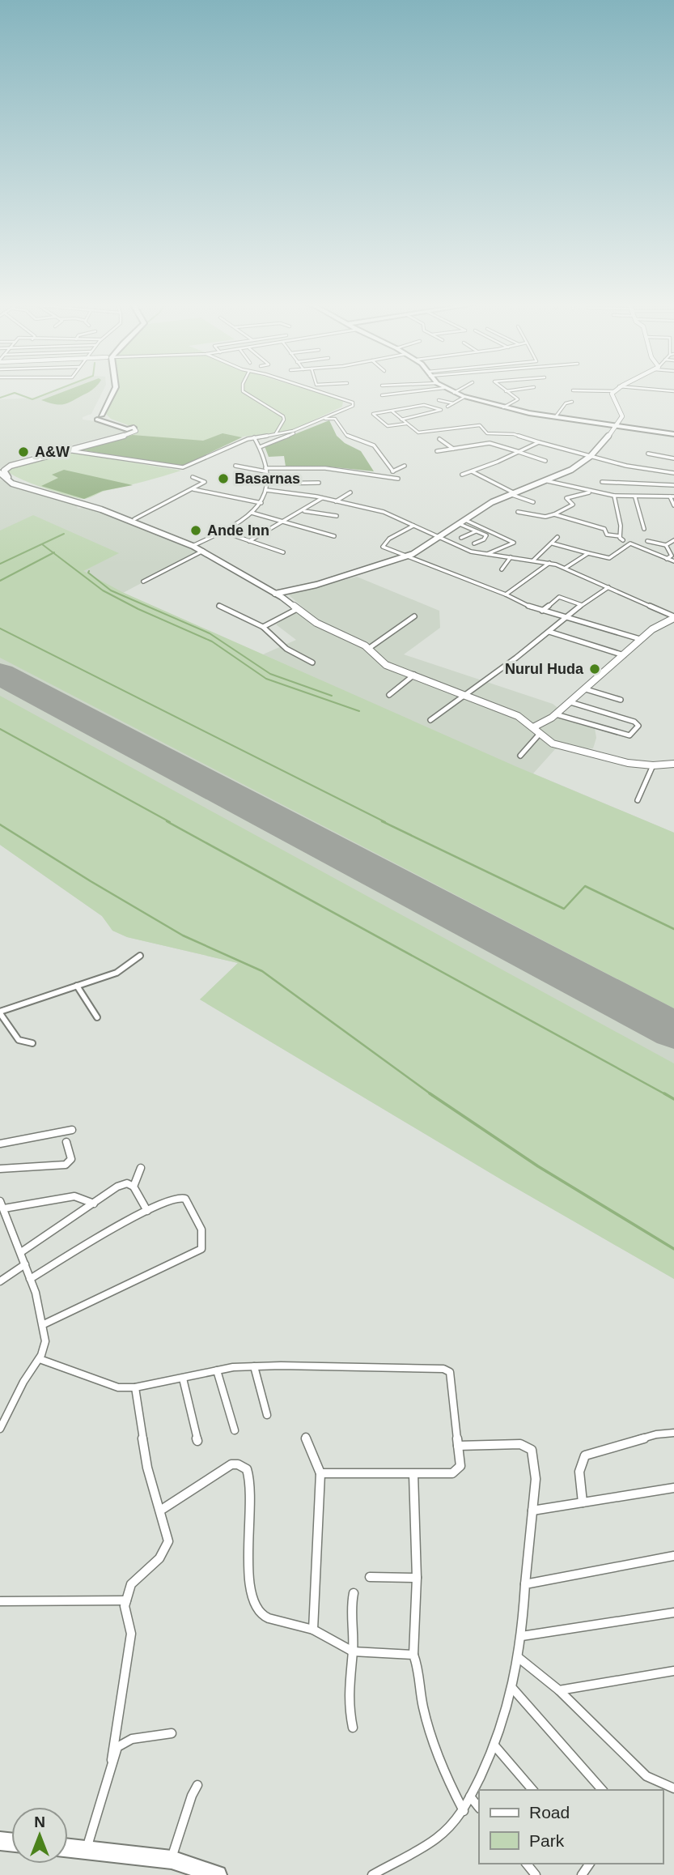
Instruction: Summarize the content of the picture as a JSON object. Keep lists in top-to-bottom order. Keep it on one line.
{"places":["A&W","Basarnas","Ande Inn","Nurul Huda"],"legend":["Road","Park"],"north":"top"}
